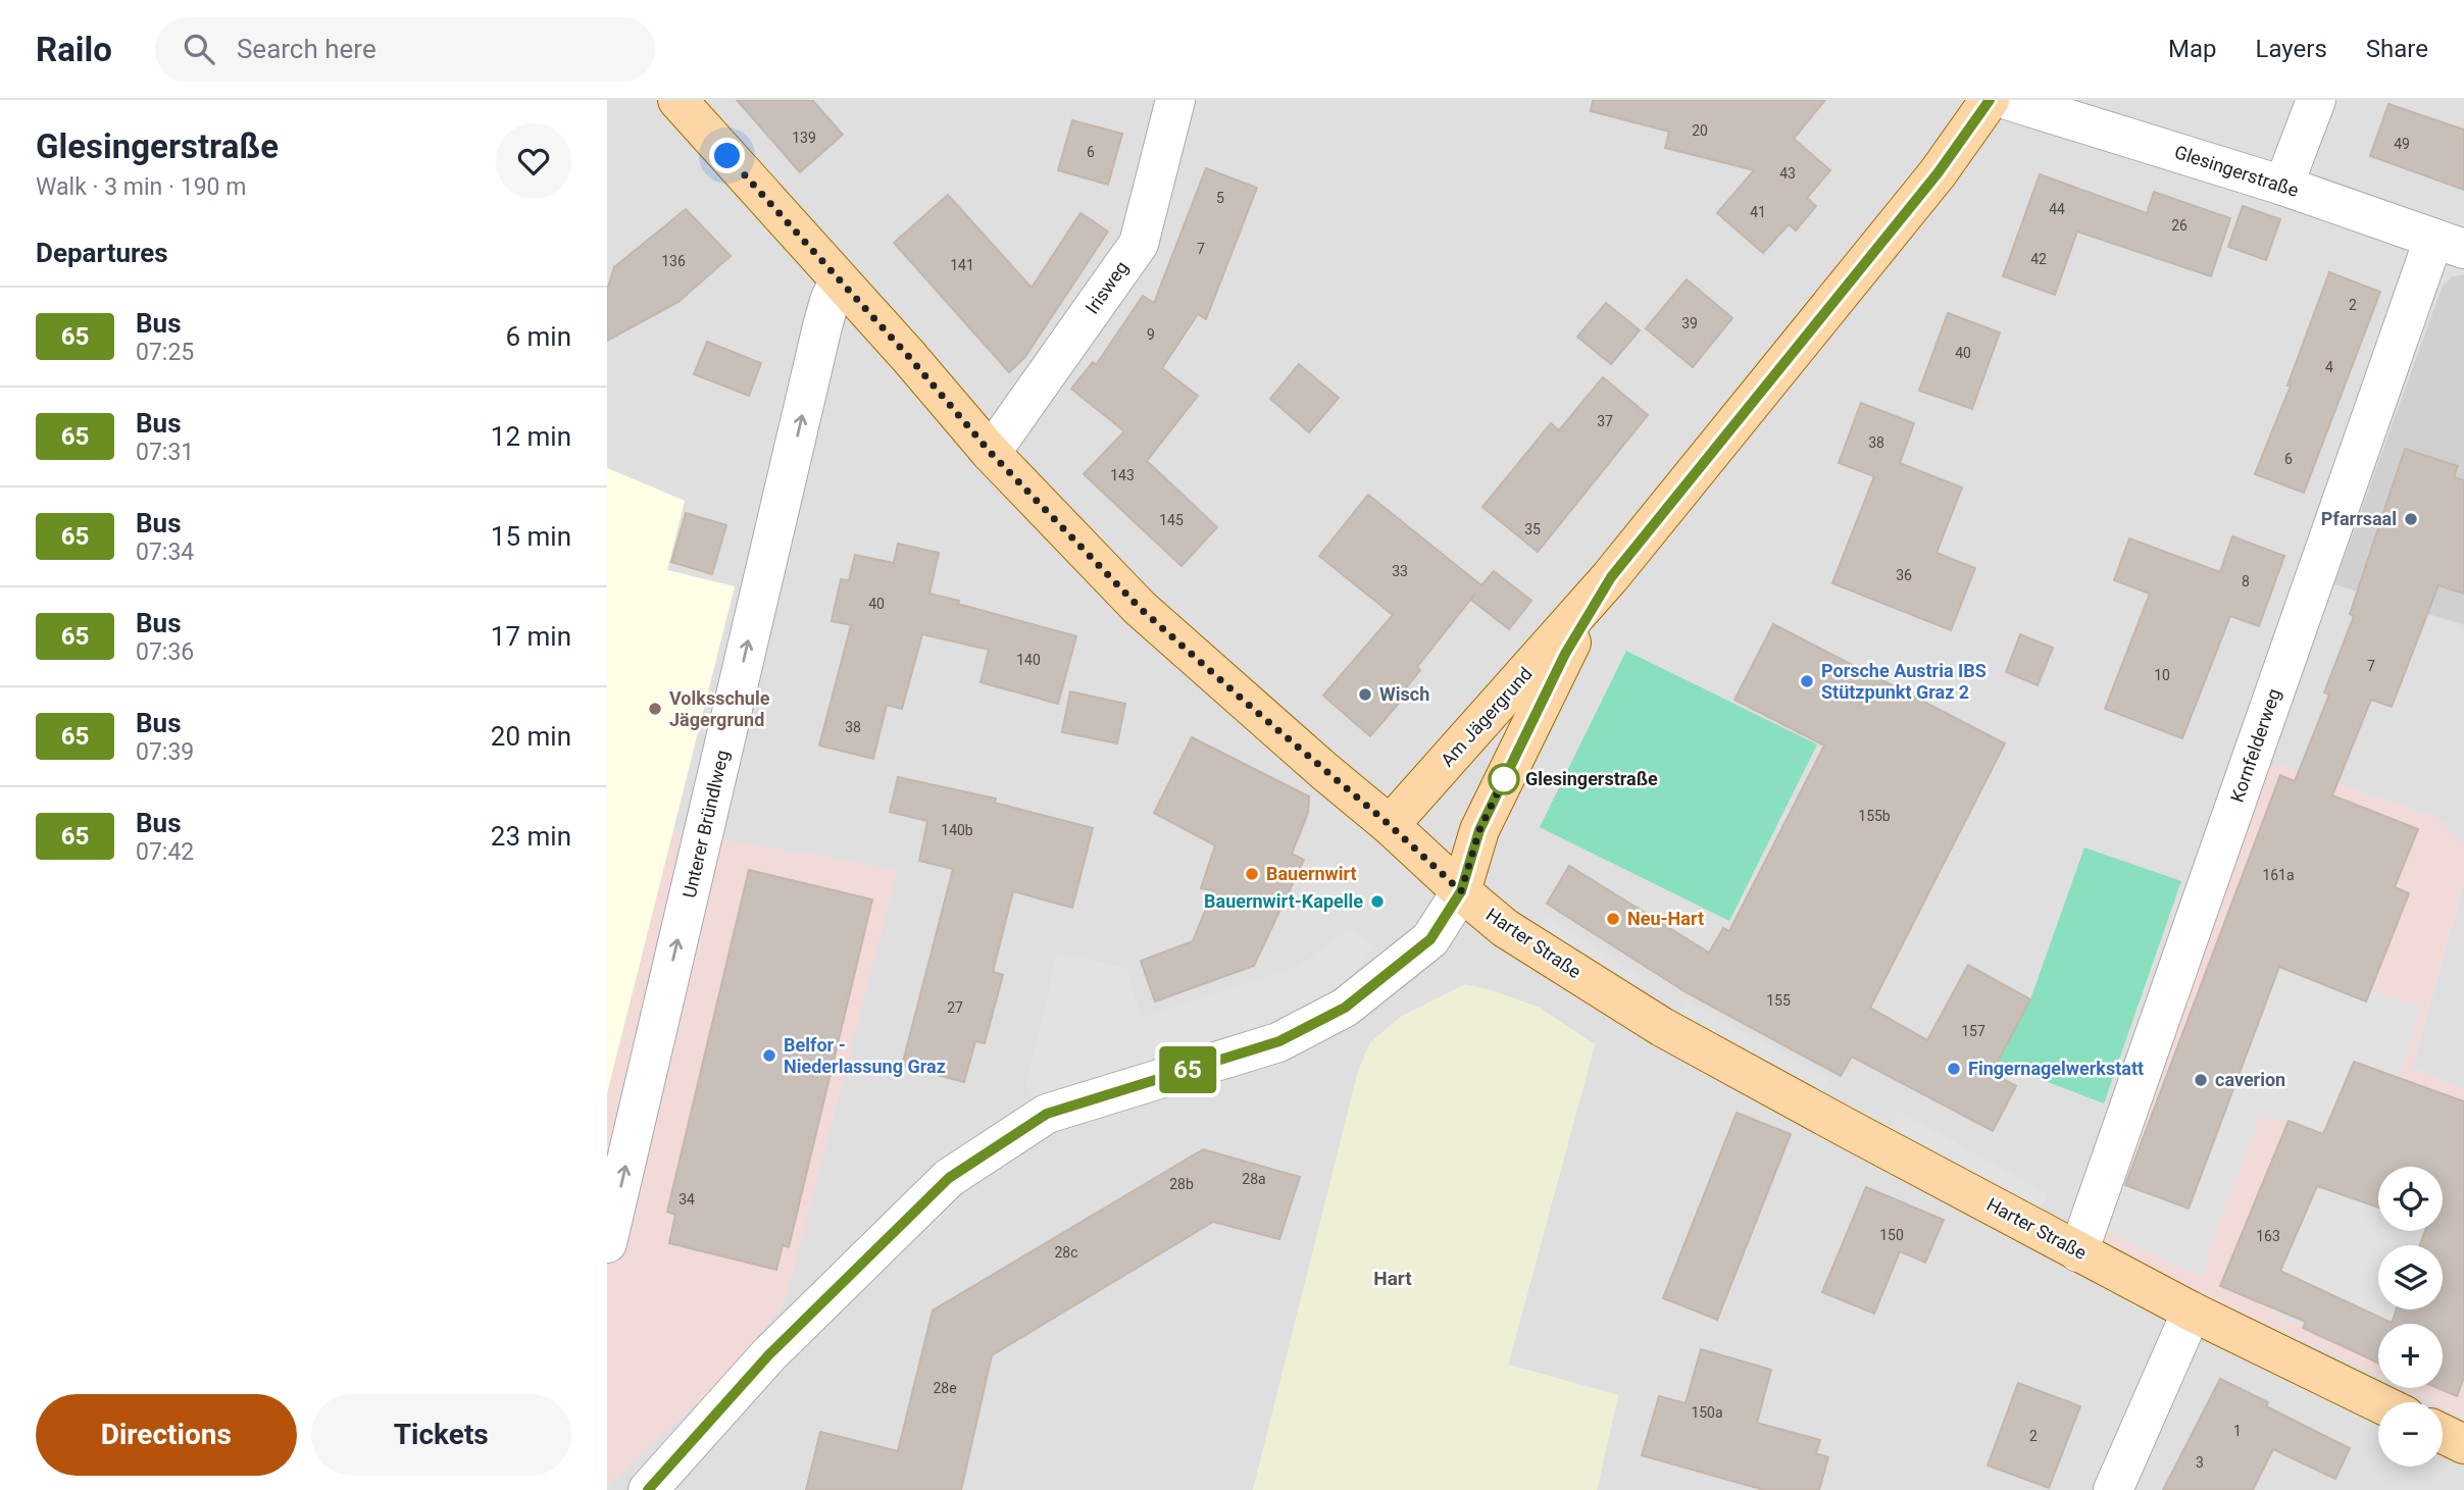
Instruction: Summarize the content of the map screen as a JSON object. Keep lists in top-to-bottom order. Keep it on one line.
{"streets":{"main road":["Am Jägergrund","Harter Straße"],"street":["Glesingerstraße","Irisweg","Kornfelderweg","Unterer Bründlweg"]},"crossings":[["Glesingerstraße","Kornfelderweg"],["Irisweg","Harter Straße"],["Am Jägergrund","Harter Straße"],["Kornfelderweg","Harter Straße"],["Unterer Bründlweg","Harter Straße"]],"one_way":["Unterer Bründlweg"],"districts":["Hart"],"places":["Pfarrsaal","Porsche Austria IBS Stützpunkt Graz 2","Wisch","Volksschule Jägergrund","Glesingerstraße","Bauernwirt","Bauernwirt-Kapelle","Neu-Hart","Belfor - Niederlassung Graz","Fingernagelwerkstatt","caverion"],"lines":["bus line 65"],"house_numbers":["20","139","49","6","43","5","44","41","26","7","42","136","141","2","39","9","40","4","37","38","6","143","145","35","33","36","8","40","140","7","10","38","155b","140b","161a","155","27","157","28a","28b","34","150","163","28c","28e","150a","1","2","3"],"page":{"header":"Railo","search":"Search here","nav":["Map","Layers","Share"],"heading":[["Glesingerstraße","Walk · 3 min · 190 m"],"Departures"],"on_map":"65","list":[{"mark":"65","name":"Bus","note":"07:25","value":"6 min"},{"mark":"65","name":"Bus","note":"07:31","value":"12 min"},{"mark":"65","name":"Bus","note":"07:34","value":"15 min"},{"mark":"65","name":"Bus","note":"07:36","value":"17 min"},{"mark":"65","name":"Bus","note":"07:39","value":"20 min"},{"mark":"65","name":"Bus","note":"07:42","value":"23 min"}],"map_buttons":["+","−"],"buttons":["Directions","Tickets"]}}
